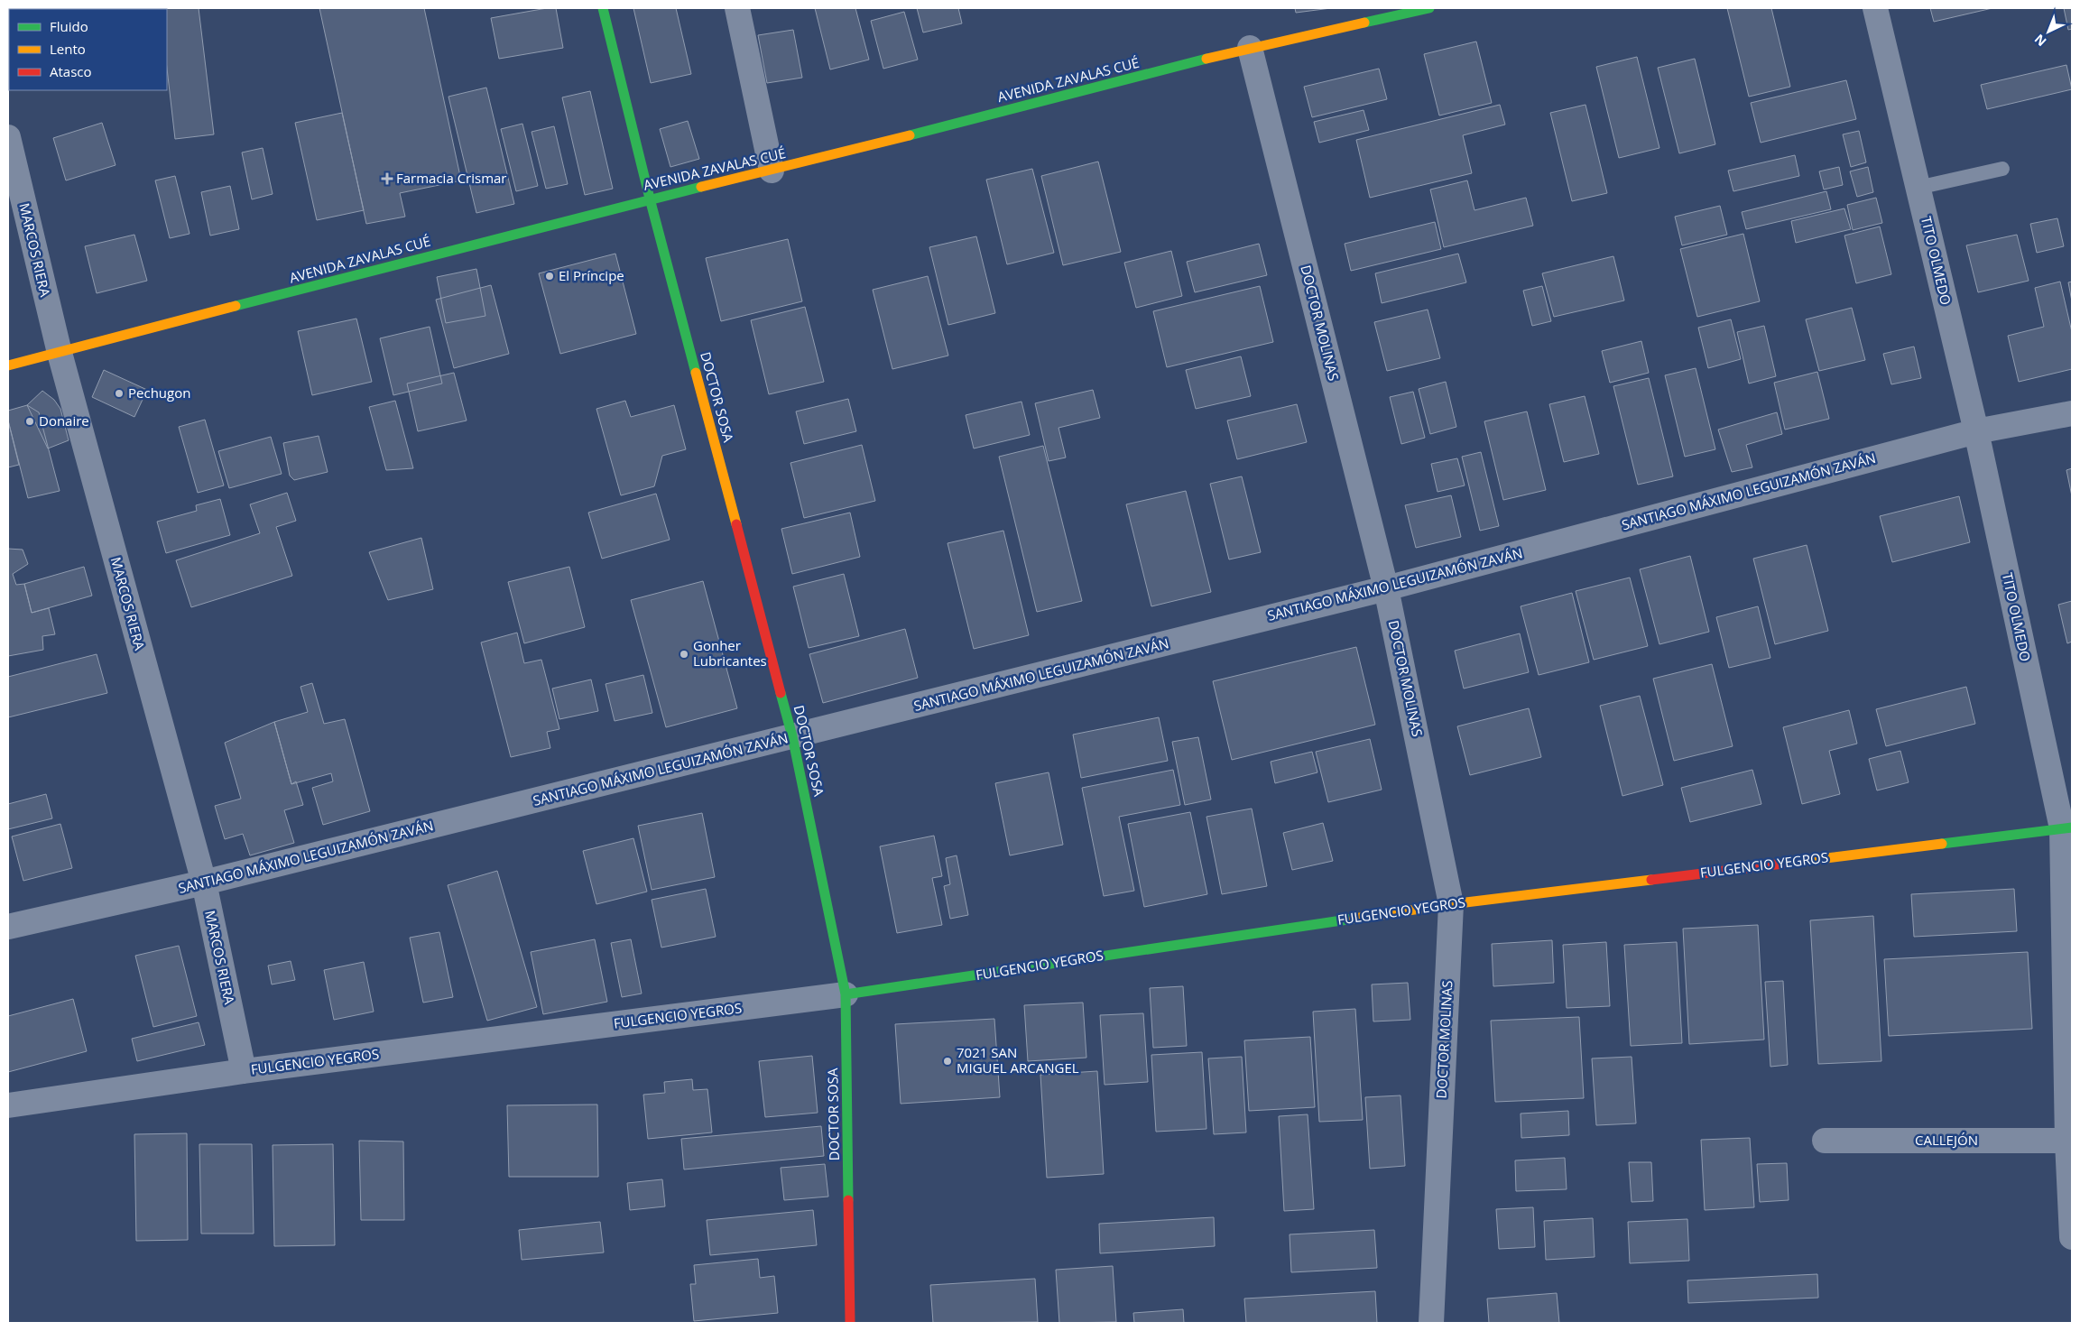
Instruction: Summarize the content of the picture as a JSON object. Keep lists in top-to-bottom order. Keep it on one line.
{"streets":{"street":["AVENIDA ZAVALAS CUÉ","MARCOS RIERA","TITO OLMEDO","DOCTOR MOLINAS","DOCTOR SOSA","SANTIAGO MÁXIMO LEGUIZAMÓN ZAVÁN","FULGENCIO YEGROS","CALLEJÓN"]},"crossings":[["AVENIDA ZAVALAS CUÉ","MARCOS RIERA"],["AVENIDA ZAVALAS CUÉ","DOCTOR MOLINAS"],["AVENIDA ZAVALAS CUÉ","DOCTOR SOSA"],["MARCOS RIERA","SANTIAGO MÁXIMO LEGUIZAMÓN ZAVÁN"],["MARCOS RIERA","FULGENCIO YEGROS"],["TITO OLMEDO","SANTIAGO MÁXIMO LEGUIZAMÓN ZAVÁN"],["TITO OLMEDO","FULGENCIO YEGROS"],["TITO OLMEDO","CALLEJÓN"],["DOCTOR MOLINAS","SANTIAGO MÁXIMO LEGUIZAMÓN ZAVÁN"],["DOCTOR MOLINAS","FULGENCIO YEGROS"],["DOCTOR SOSA","SANTIAGO MÁXIMO LEGUIZAMÓN ZAVÁN"],["DOCTOR SOSA","FULGENCIO YEGROS"]],"places":{"health":["Farmacia Crismar"],"other":["El Príncipe","Pechugon","Donaire","Gonher Lubricantes","7021 SAN MIGUEL ARCANGEL"]},"legend":["Fluido","Lento","Atasco"],"north":"bottom left"}
